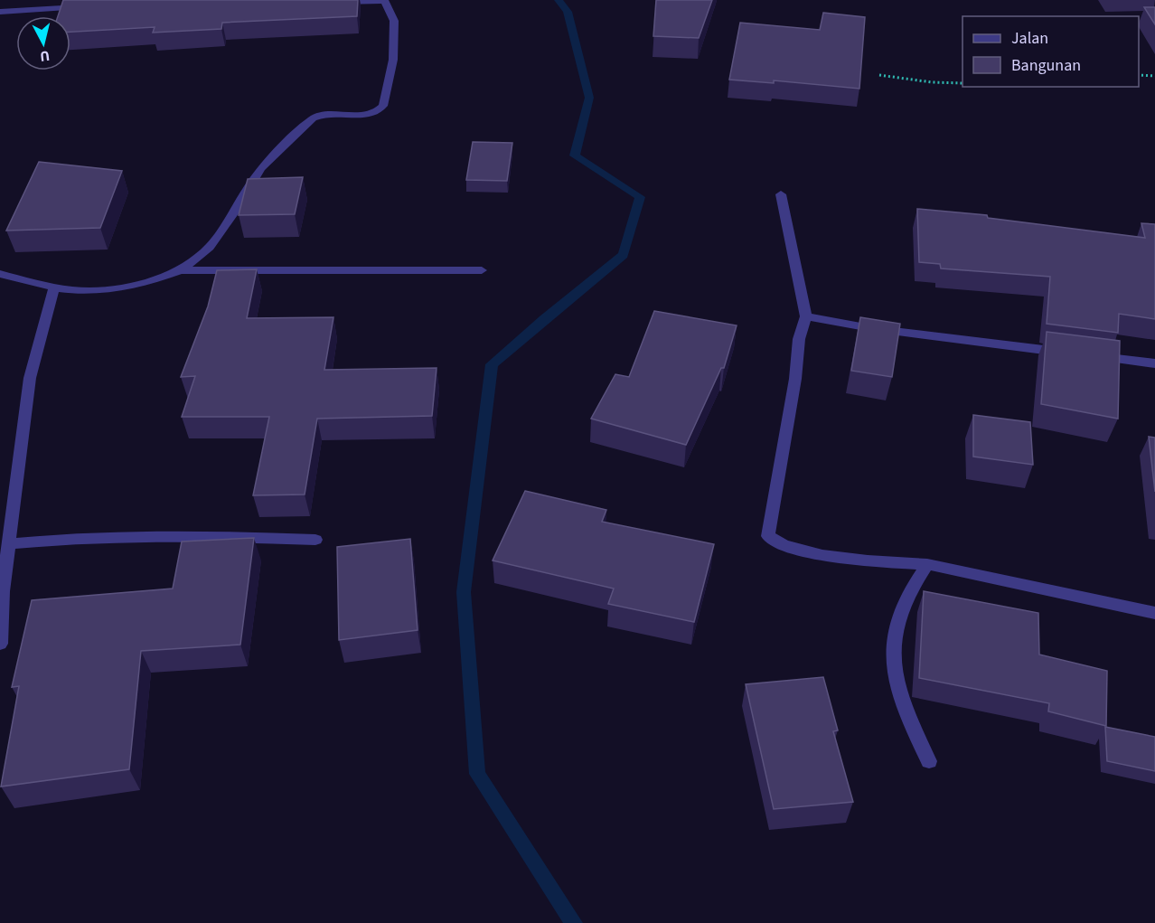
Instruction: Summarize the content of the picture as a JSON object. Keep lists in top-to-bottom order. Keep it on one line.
{"legend":["Jalan","Bangunan"],"north":"bottom"}
